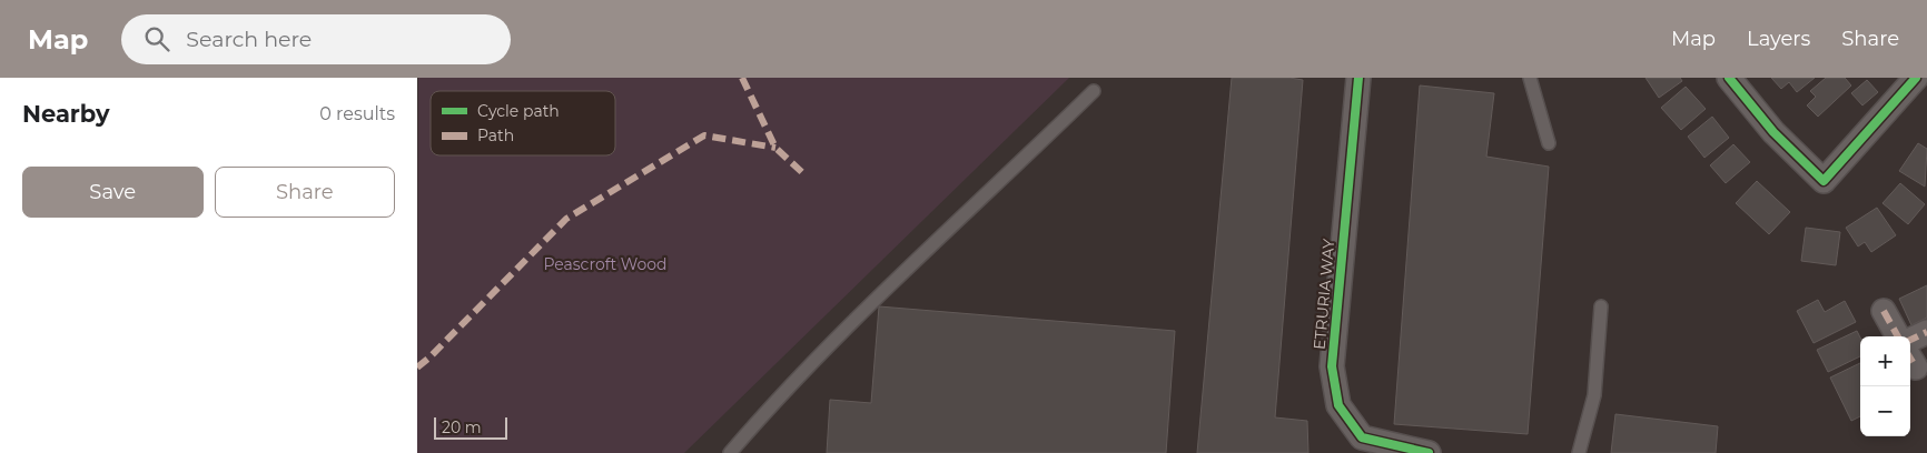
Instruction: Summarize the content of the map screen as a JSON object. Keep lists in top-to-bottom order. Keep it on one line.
{"streets":{"street":["ETRURIA WAY"]},"parks":["Peascroft Wood"],"legend":["Cycle path","Path"],"scale_bar":"20 m","page":{"header":"Map","search":"Search here","nav":["Map","Layers","Share"],"heading":["Nearby","0 results"],"buttons":["Save","Share"],"map_buttons":["+","−"],"scale":"20 m"}}
